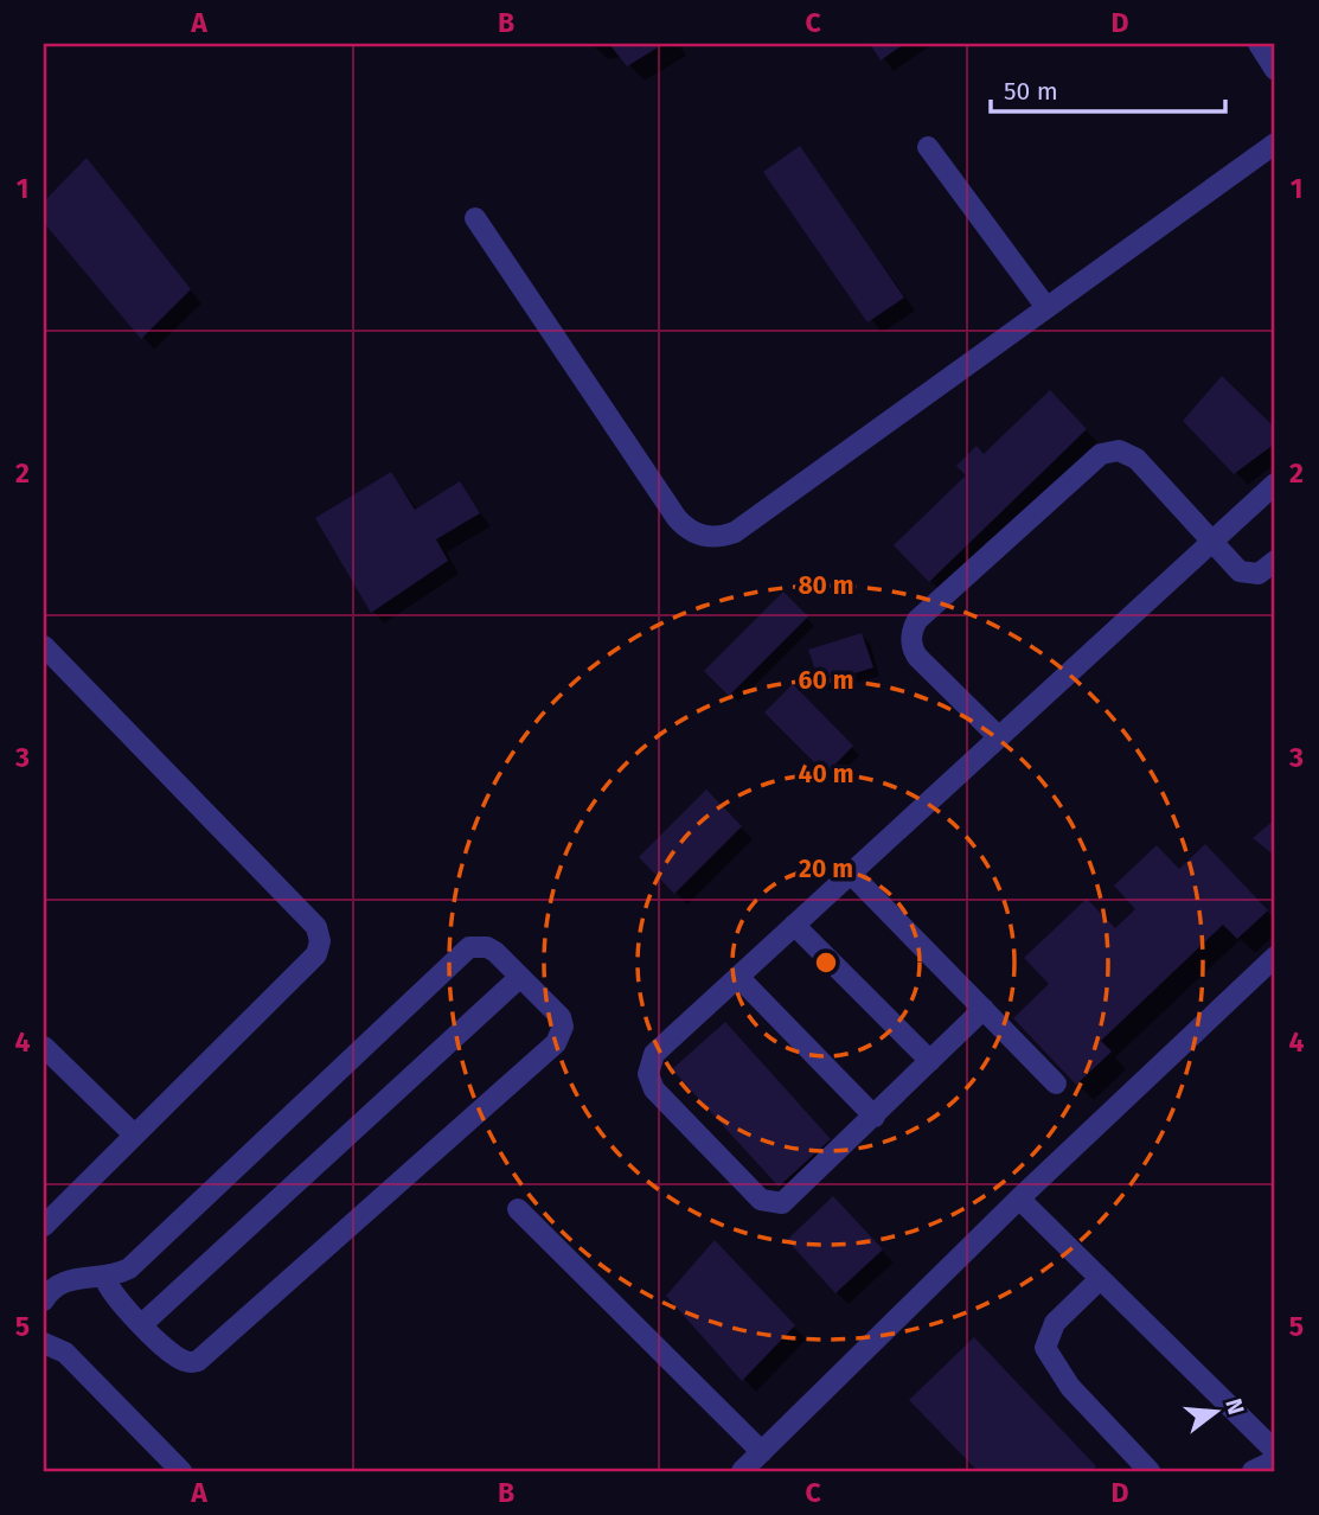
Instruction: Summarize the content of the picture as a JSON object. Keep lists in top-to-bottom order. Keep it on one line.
{"scale_bar":"50 m","north":"right","grid":{"columns":["A","B","C","D"],"rows":["1","2","3","4","5"]},"rings":["80 m","60 m","40 m","20 m"]}
